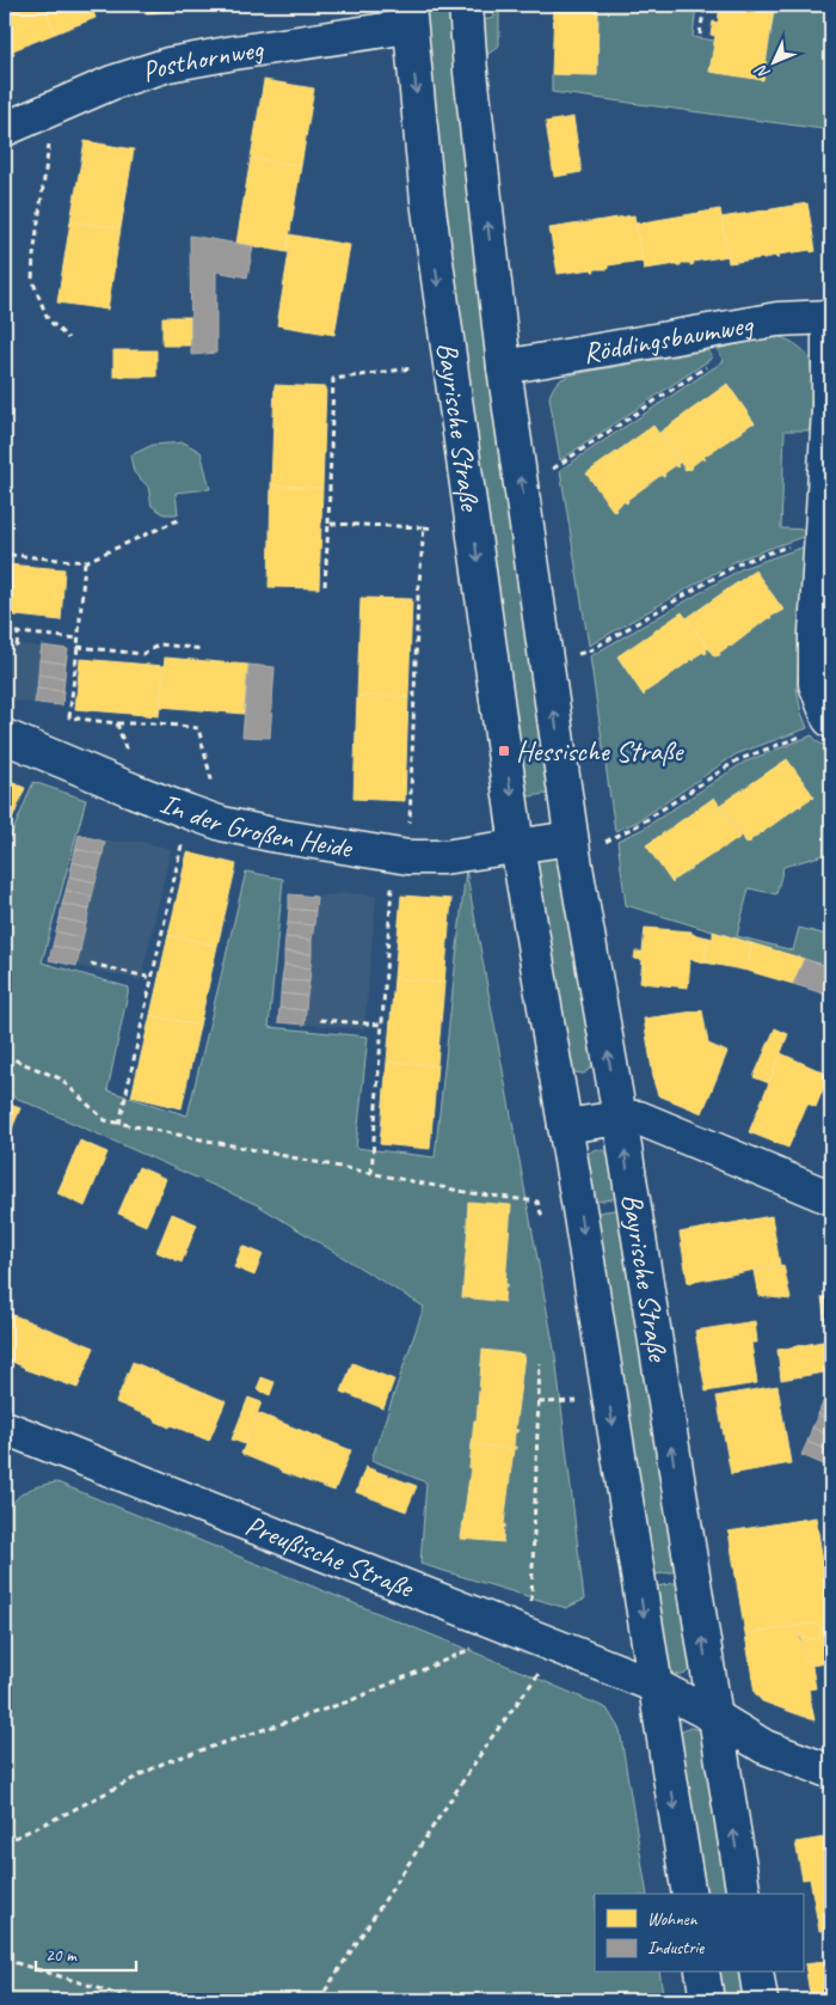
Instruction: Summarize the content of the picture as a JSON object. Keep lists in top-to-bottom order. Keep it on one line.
{"streets":{"street":["Posthornweg","Röddingsbaumweg","Bayrische Straße","In der Großen Heide","Preußische Straße"]},"crossings":[["Posthornweg","Bayrische Straße"],["Röddingsbaumweg","Bayrische Straße"],["Bayrische Straße","In der Großen Heide"],["Bayrische Straße","Preußische Straße"]],"places":{"transit":["Hessische Straße"]},"legend":["Wohnen","Industrie"],"scale_bar":"20 m","north":"bottom left"}
